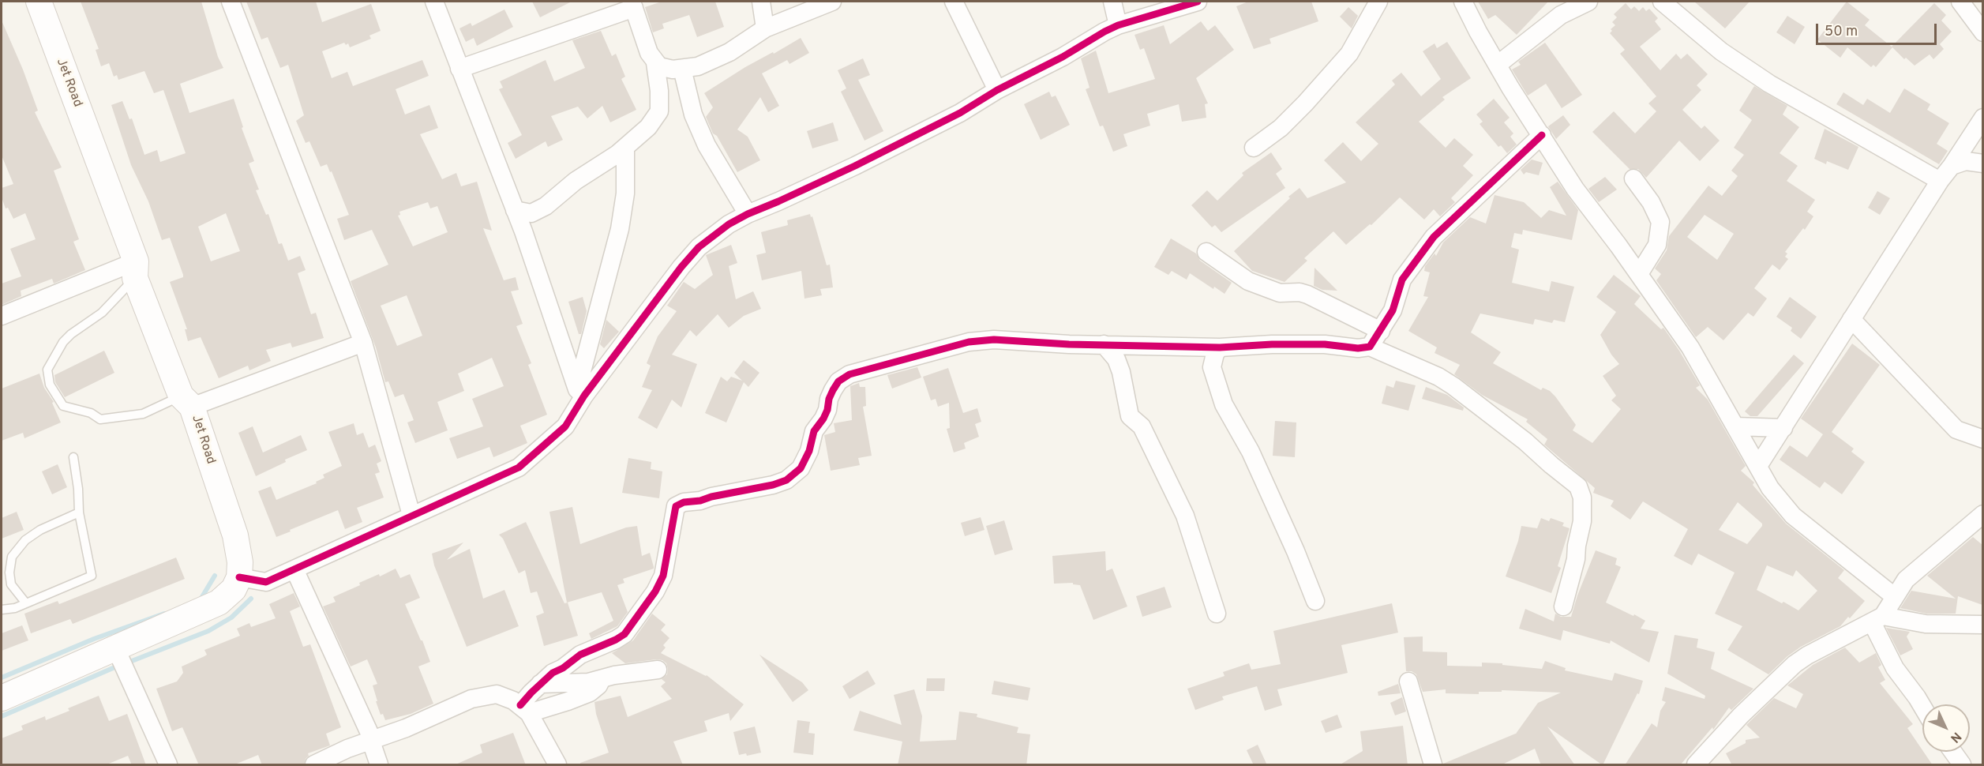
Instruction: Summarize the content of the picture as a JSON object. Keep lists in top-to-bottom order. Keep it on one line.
{"streets":{"main road":["Jet Road"]},"scale_bar":"50 m","north":"bottom right"}
